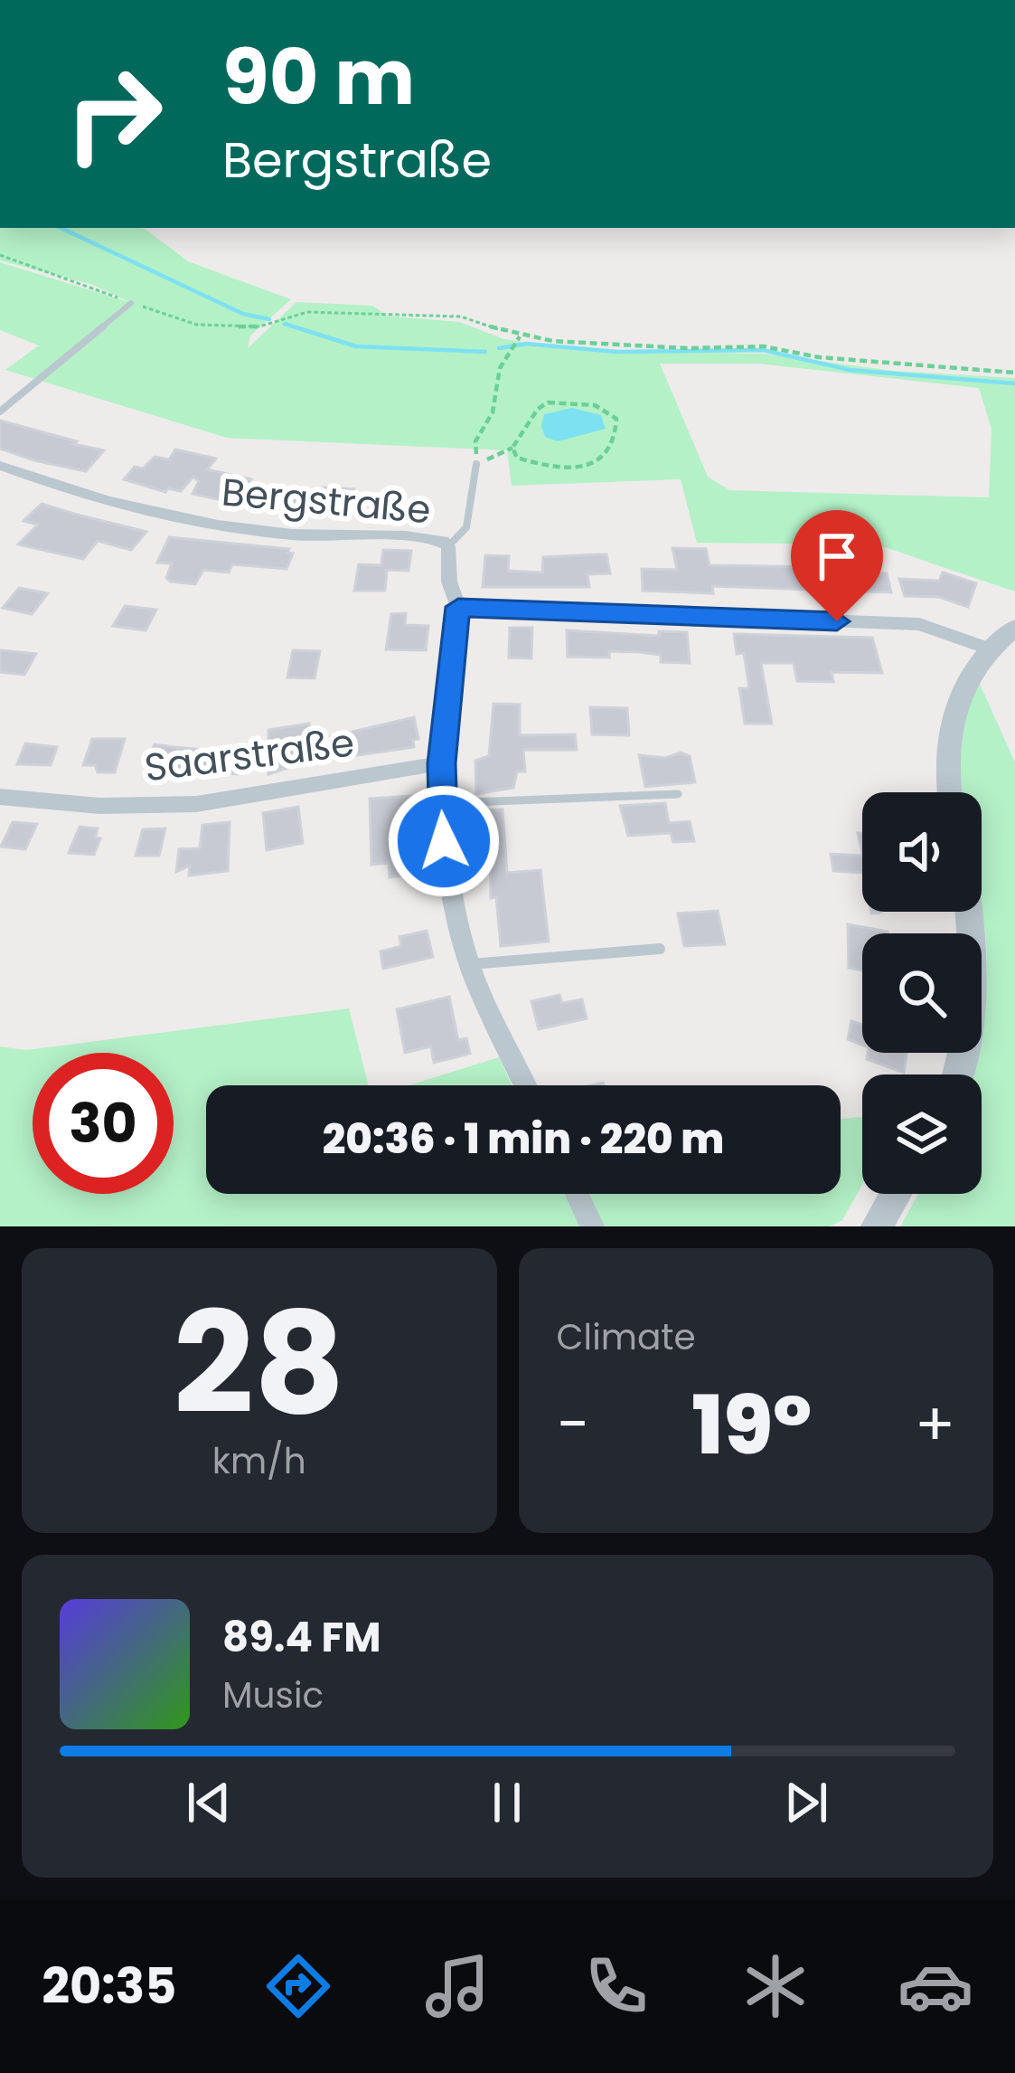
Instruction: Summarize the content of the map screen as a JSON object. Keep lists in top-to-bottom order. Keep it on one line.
{"streets":{"street":["Bergstraße","Saarstraße"]},"crossings":[["Bergstraße","Saarstraße"]],"page":{"turn":["90 m","Bergstraße"],"limit":"30","trip":"20:36 · 1 min · 220 m","tile":[["28","km/h"],"Climate"],"heat":["−","19°","+"],"song":["89.4 FM","Music"],"tabs":"20:35"}}
